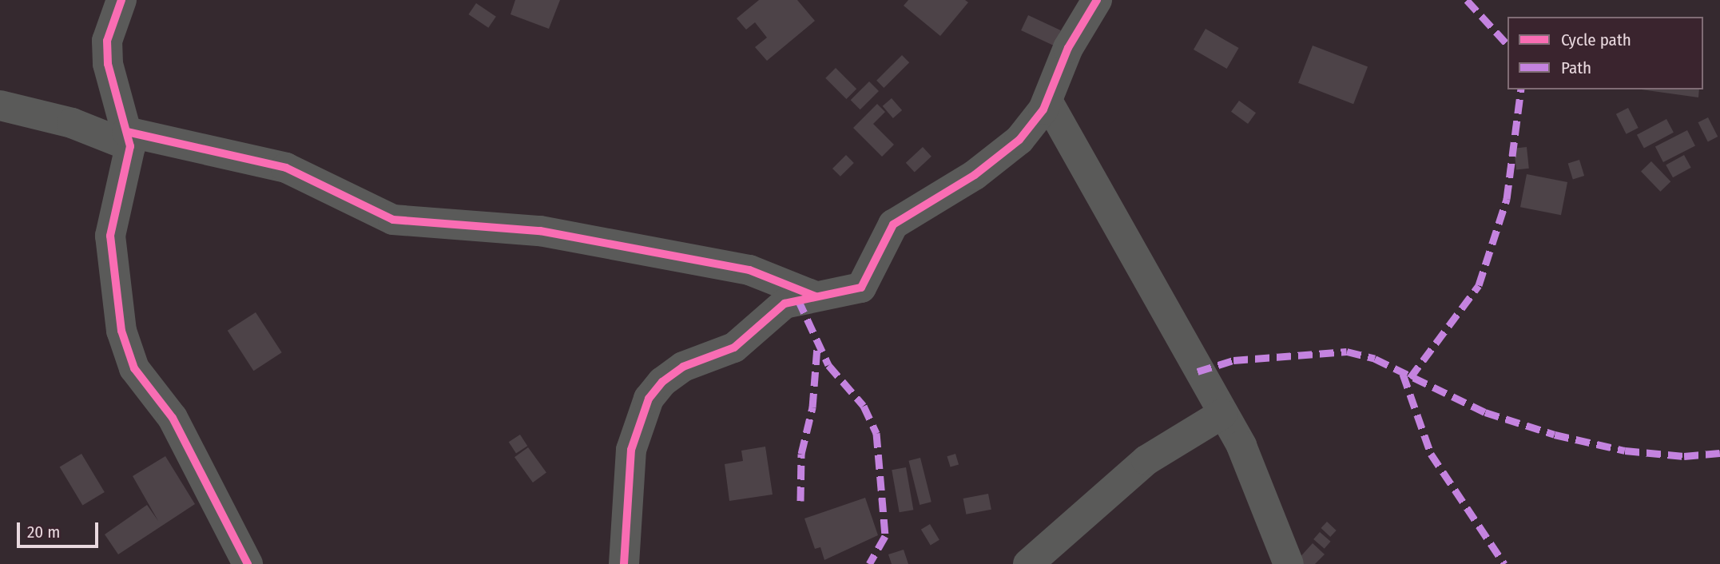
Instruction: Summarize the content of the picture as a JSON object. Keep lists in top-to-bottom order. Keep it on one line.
{"legend":["Cycle path","Path"],"scale_bar":"20 m"}
